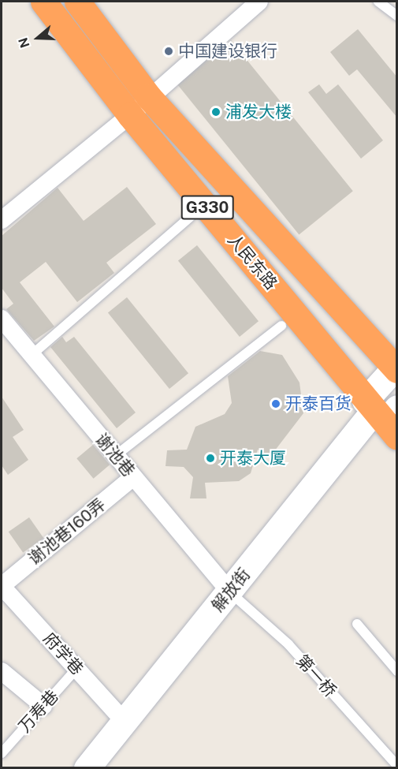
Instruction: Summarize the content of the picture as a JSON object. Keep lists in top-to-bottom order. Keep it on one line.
{"streets":{"highway":["G330","人民东路"],"street":["谢池巷","谢池巷160弄","解放街","府学巷"],"lane":["第一桥","万寿巷"]},"crossings":[["人民东路","解放街"],["谢池巷","谢池巷160弄"],["谢池巷","解放街"],["谢池巷","第一桥"],["谢池巷160弄","府学巷"],["解放街","府学巷"],["解放街","第一桥"],["府学巷","万寿巷"]],"places":["中国建设银行","浦发大楼","开泰百货","开泰大厦"],"north":"left"}
